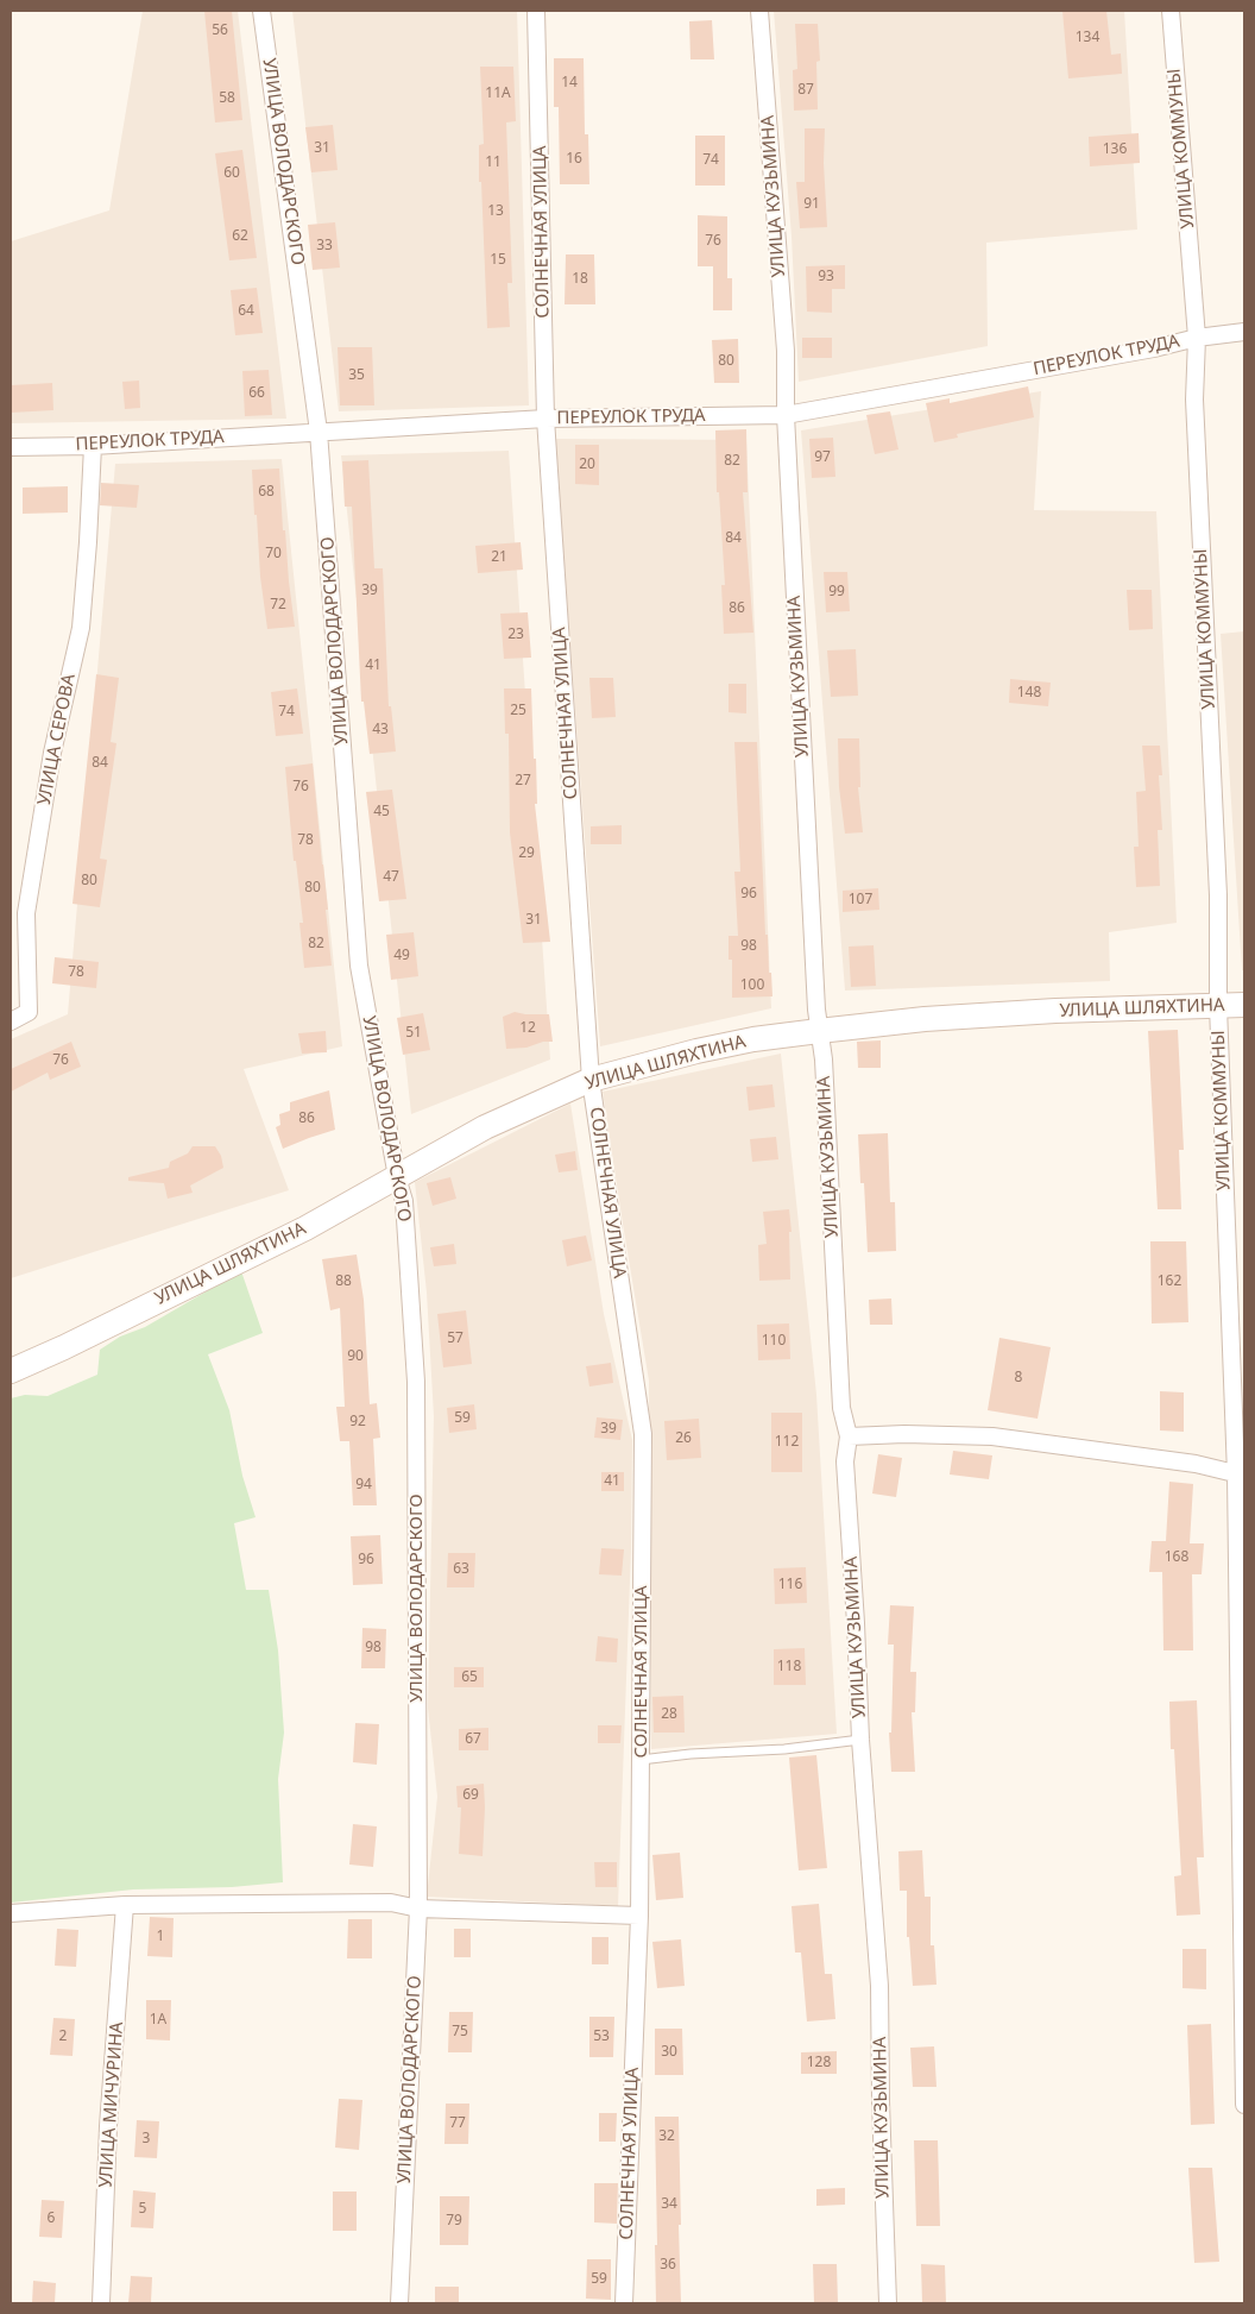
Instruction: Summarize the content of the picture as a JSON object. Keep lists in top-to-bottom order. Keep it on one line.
{"streets":{"main road":["УЛИЦА ШЛЯХТИНА"],"street":["УЛИЦА КОММУНЫ","УЛИЦА ВОЛОДАРСКОГО","УЛИЦА КУЗЬМИНА","СОЛНЕЧНАЯ УЛИЦА","ПЕРЕУЛОК ТРУДА","УЛИЦА СЕРОВА","УЛИЦА МИЧУРИНА"]},"crossings":[["УЛИЦА КОММУНЫ","ПЕРЕУЛОК ТРУДА"],["УЛИЦА КОММУНЫ","УЛИЦА ШЛЯХТИНА"],["УЛИЦА ВОЛОДАРСКОГО","ПЕРЕУЛОК ТРУДА"],["УЛИЦА ВОЛОДАРСКОГО","УЛИЦА ШЛЯХТИНА"],["УЛИЦА КУЗЬМИНА","ПЕРЕУЛОК ТРУДА"],["УЛИЦА КУЗЬМИНА","УЛИЦА ШЛЯХТИНА"],["СОЛНЕЧНАЯ УЛИЦА","ПЕРЕУЛОК ТРУДА"],["СОЛНЕЧНАЯ УЛИЦА","УЛИЦА ШЛЯХТИНА"],["ПЕРЕУЛОК ТРУДА","УЛИЦА СЕРОВА"]],"house_numbers":["56","134","14","87","11А","58","31","136","16","74","11","60","91","13","62","76","33","15","93","18","64","80","35","66","97","82","20","68","84","70","21","39","99","72","86","23","41","148","25","74","43","84","27","76","45","78","29","47","80","80","96","107","31","82","98","49","78","100","12","51","76","86","88","162","57","110","90","8","59","92","39","26","112","41","94","168","96","63","116","98","118","65","28","67","69","1","1А","75","2","53","30","128","77","32","3","34","5","6","79","36","59"]}
